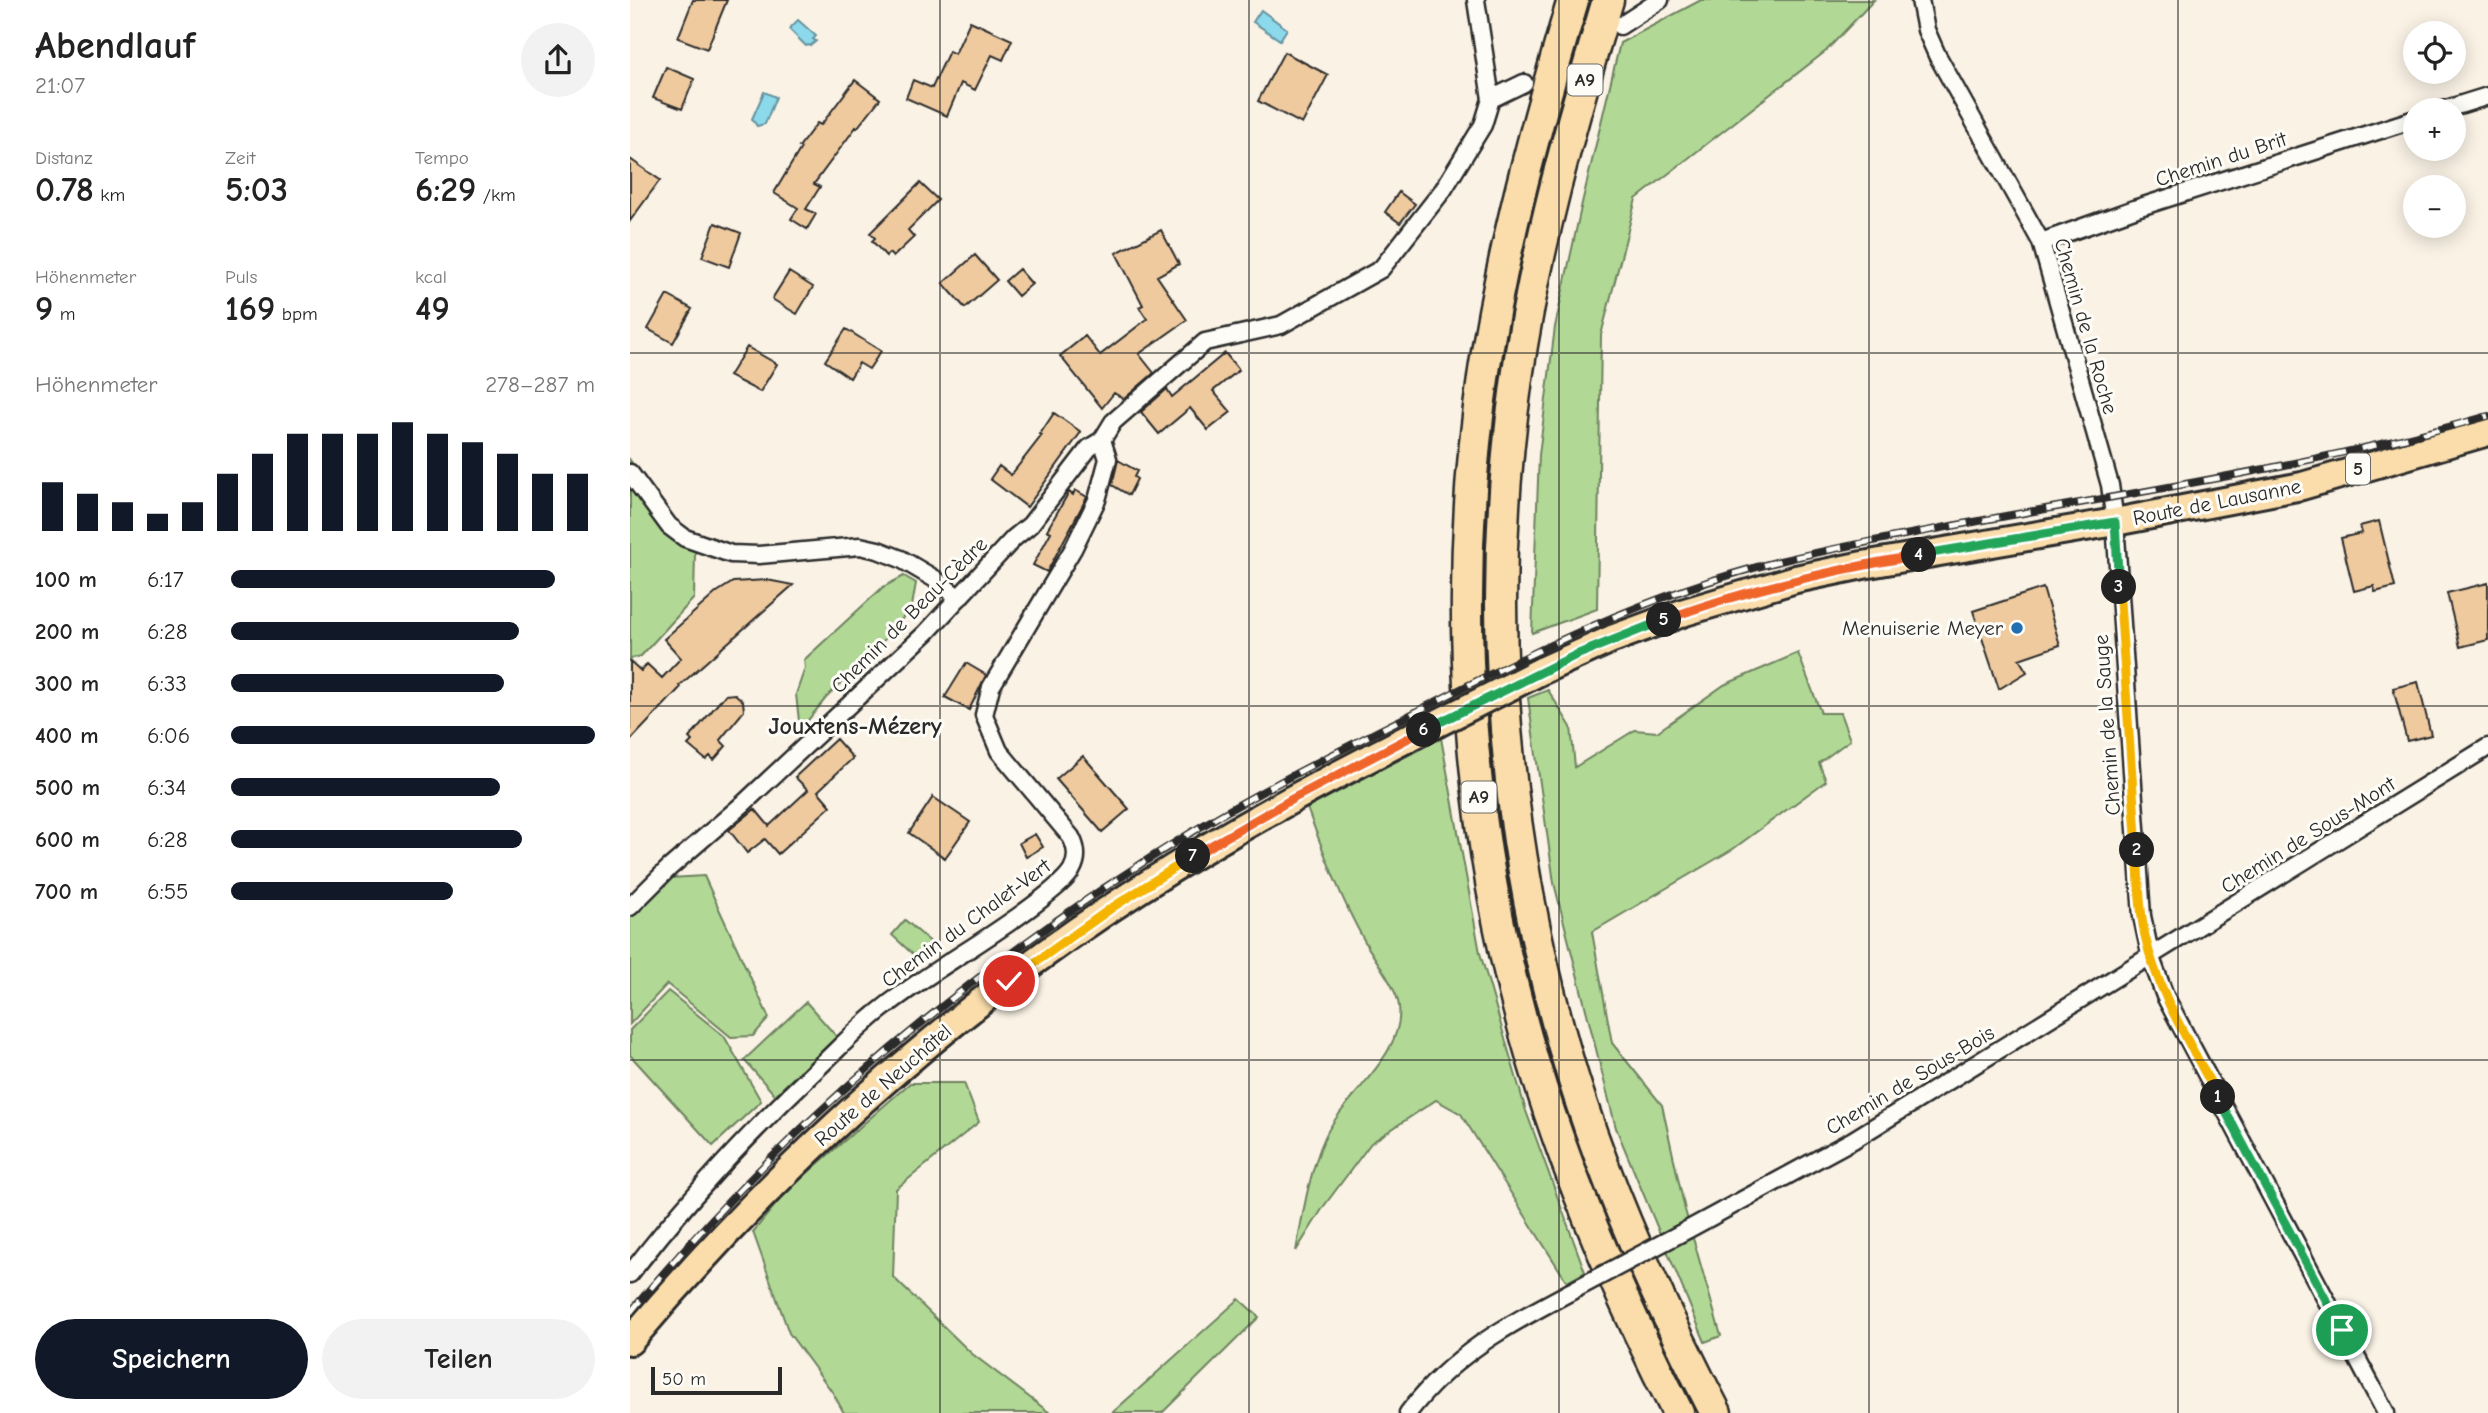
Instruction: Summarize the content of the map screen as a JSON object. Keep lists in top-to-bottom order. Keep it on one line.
{"streets":{"highway":["A9"],"main road":["5","Route de Lausanne","Route de Neuchâtel"],"street":["Chemin du Brit","Chemin de la Roche","Chemin de Beau-Cèdre","Chemin de la Sauge","Chemin de Sous-Mont","Chemin du Chalet-Vert","Chemin de Sous-Bois"]},"crossings":[["Chemin du Brit","Chemin de la Roche"],["Chemin de la Roche","Route de Lausanne"],["Chemin de la Roche","Chemin de la Sauge"],["Route de Lausanne","Chemin de la Sauge"],["Route de Lausanne","Route de Neuchâtel"],["Chemin de Beau-Cèdre","Chemin du Chalet-Vert"],["Chemin de la Sauge","Chemin de Sous-Mont"],["Chemin de la Sauge","Chemin de Sous-Bois"],["Chemin de Sous-Mont","Chemin de Sous-Bois"]],"districts":["Jouxtens-Mézery"],"places":["Menuiserie Meyer"],"scale_bar":"50 m","page":{"heading":["Abendlauf","21:07"],"map_buttons":["+","−"],"stats":[["Distanz","0.78 km"],["Zeit","5:03"],["Tempo","6:29 /km"],["Höhenmeter","9 m"],["Puls","169 bpm"],["kcal","49"]],"chart":["Höhenmeter","278–287 m"],"pins":["4","3","5","6","2","7","1"],"list":[{"name":"100 m","note":"6:17"},{"name":"200 m","note":"6:28"},{"name":"300 m","note":"6:33"},{"name":"400 m","note":"6:06"},{"name":"500 m","note":"6:34"},{"name":"600 m","note":"6:28"},{"name":"700 m","note":"6:55"}],"buttons":["Speichern","Teilen"],"scale":"50 m"}}
